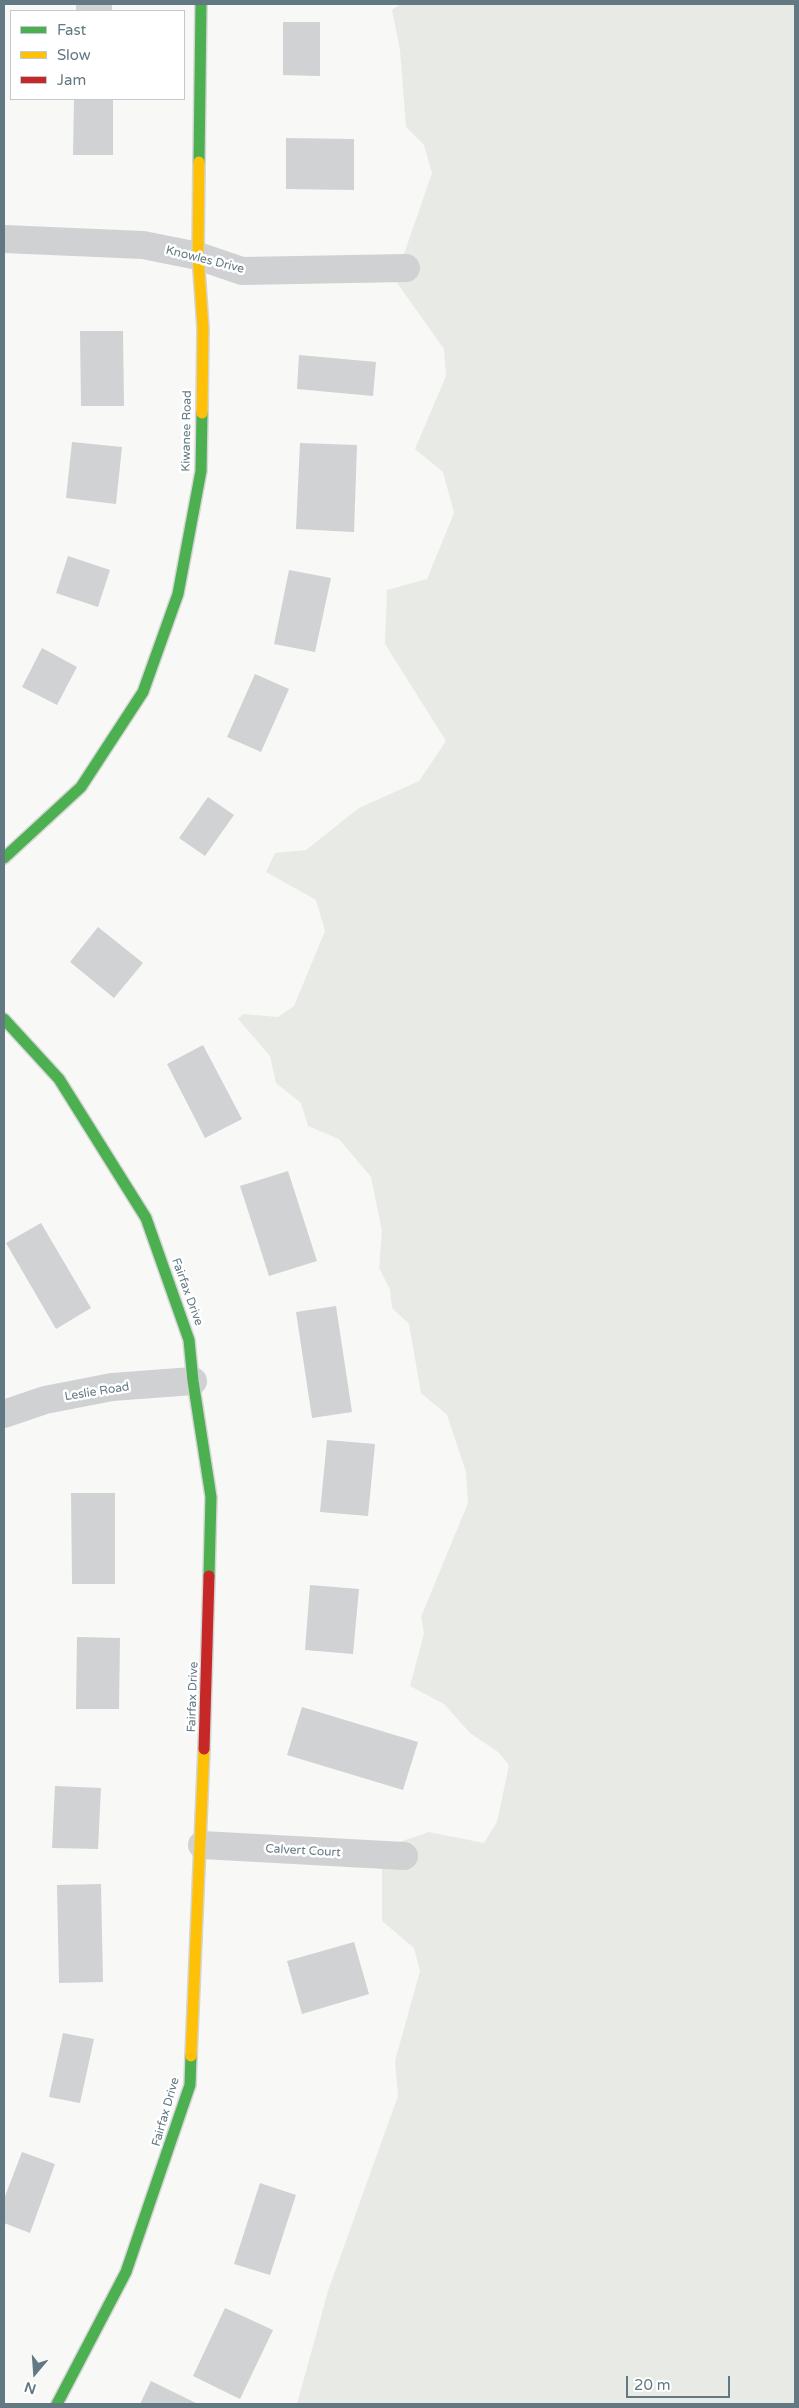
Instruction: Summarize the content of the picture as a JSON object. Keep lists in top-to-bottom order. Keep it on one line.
{"streets":{"street":["Knowles Drive","Kiwanee Road","Fairfax Drive","Leslie Road","Calvert Court"]},"crossings":[["Knowles Drive","Kiwanee Road"],["Fairfax Drive","Leslie Road"],["Fairfax Drive","Calvert Court"]],"legend":["Fast","Slow","Jam"],"scale_bar":"20 m","north":"bottom"}
